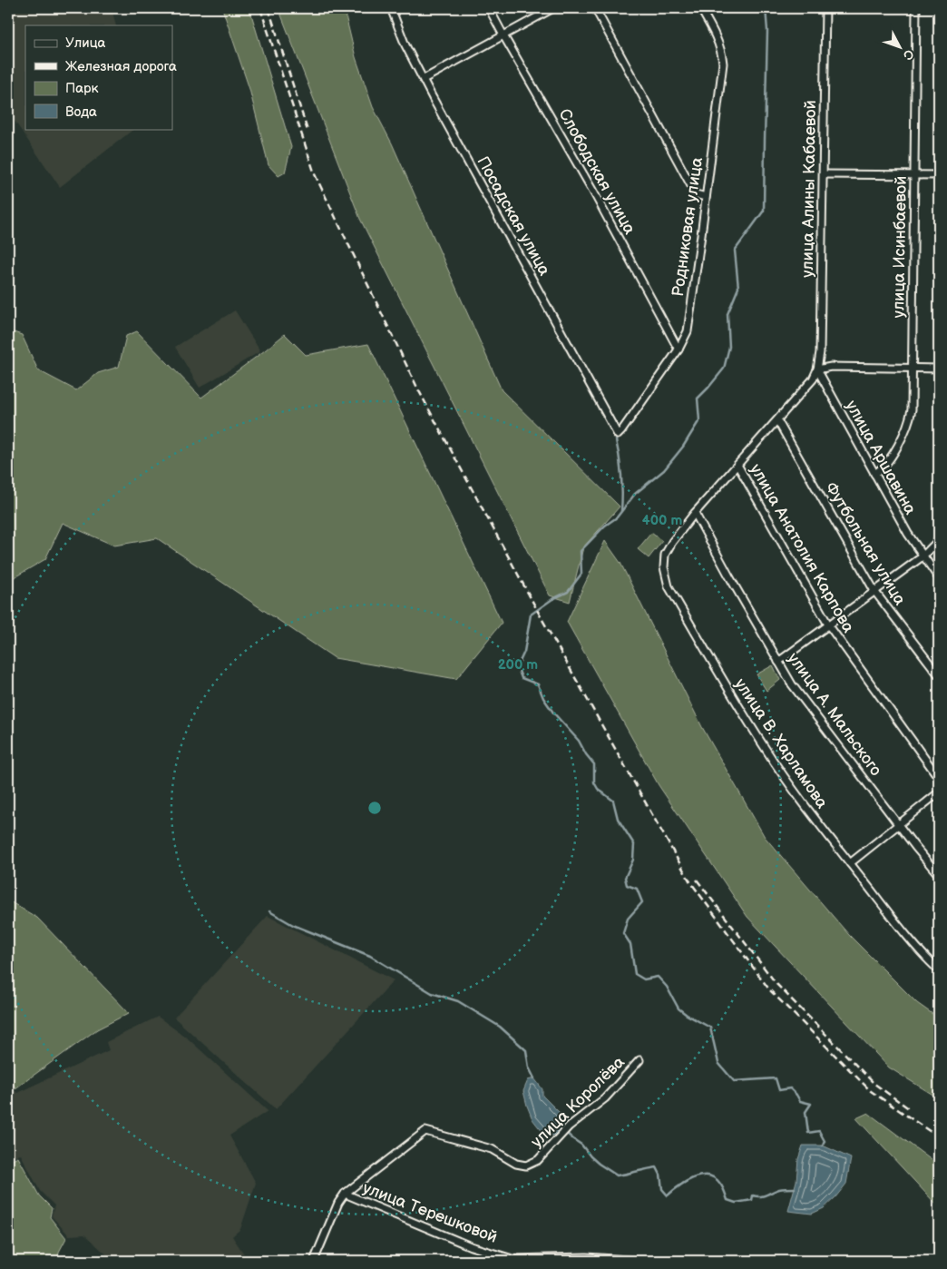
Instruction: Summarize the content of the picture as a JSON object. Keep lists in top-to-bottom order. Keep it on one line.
{"streets":{"street":["Слободская улица","улица Алины Кабаевой","Посадская улица","Родниковая улица","улица Исинбаевой","улица Аршавина","Футбольная улица","улица Анатолия Карпова","улица А. Мальского","улица В. Харламова","улица Королёва","улица Терешковой"]},"crossings":[["Слободская улица","Родниковая улица"],["улица Алины Кабаевой","улица Аршавина"],["улица Алины Кабаевой","улица В. Харламова"],["Посадская улица","Родниковая улица"],["улица Исинбаевой","улица Аршавина"],["улица Аршавина","улица В. Харламова"],["Футбольная улица","улица В. Харламова"],["улица Анатолия Карпова","улица В. Харламова"],["улица А. Мальского","улица В. Харламова"],["улица Королёва","улица Терешковой"]],"legend":["Улица","Железная дорога","Парк","Вода"],"north":"bottom right","rings":["400 m","200 m"]}
